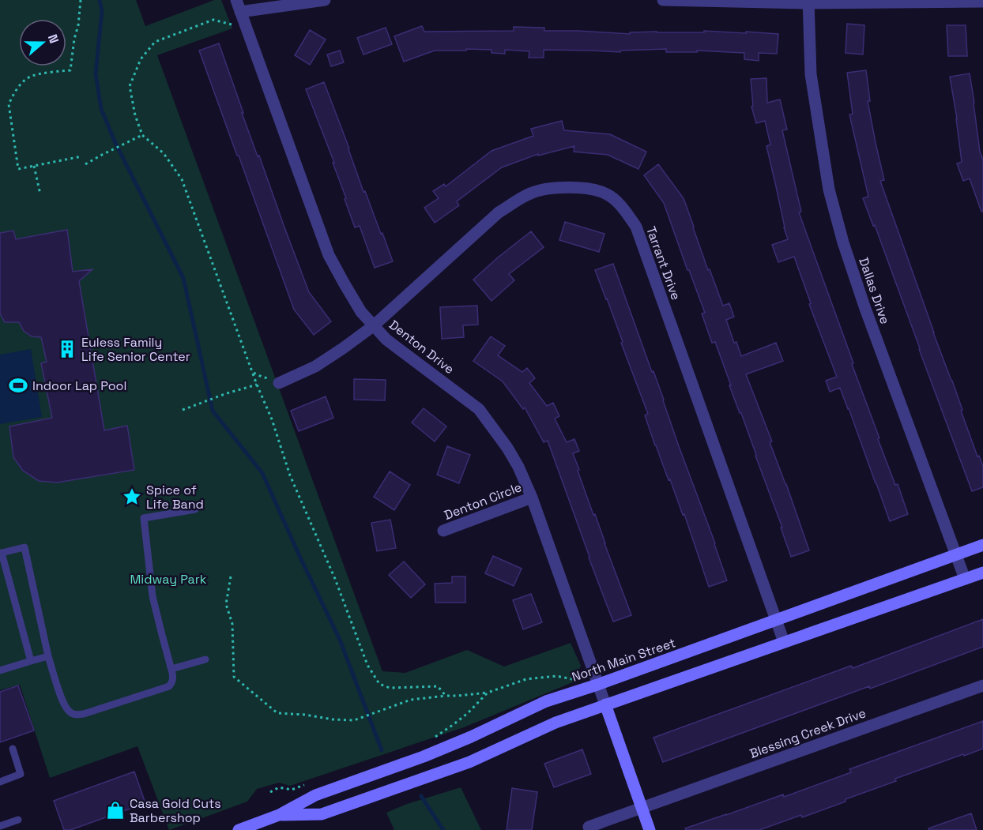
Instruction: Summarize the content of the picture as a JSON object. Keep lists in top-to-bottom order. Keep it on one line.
{"streets":{"main road":["North Main Street"],"street":["Tarrant Drive","Dallas Drive","Denton Drive","Denton Circle","Blessing Creek Drive"]},"crossings":[["Tarrant Drive","Denton Drive"],["Tarrant Drive","North Main Street"],["Dallas Drive","North Main Street"],["Denton Drive","Denton Circle"],["Denton Drive","North Main Street"]],"parks":["Midway Park"],"places":{"building":["Euless Family Life Senior Center"],"sports":["Indoor Lap Pool"],"place":["Spice of Life Band"],"shop":["Casa Gold Cuts Barbershop"]},"north":"right"}
